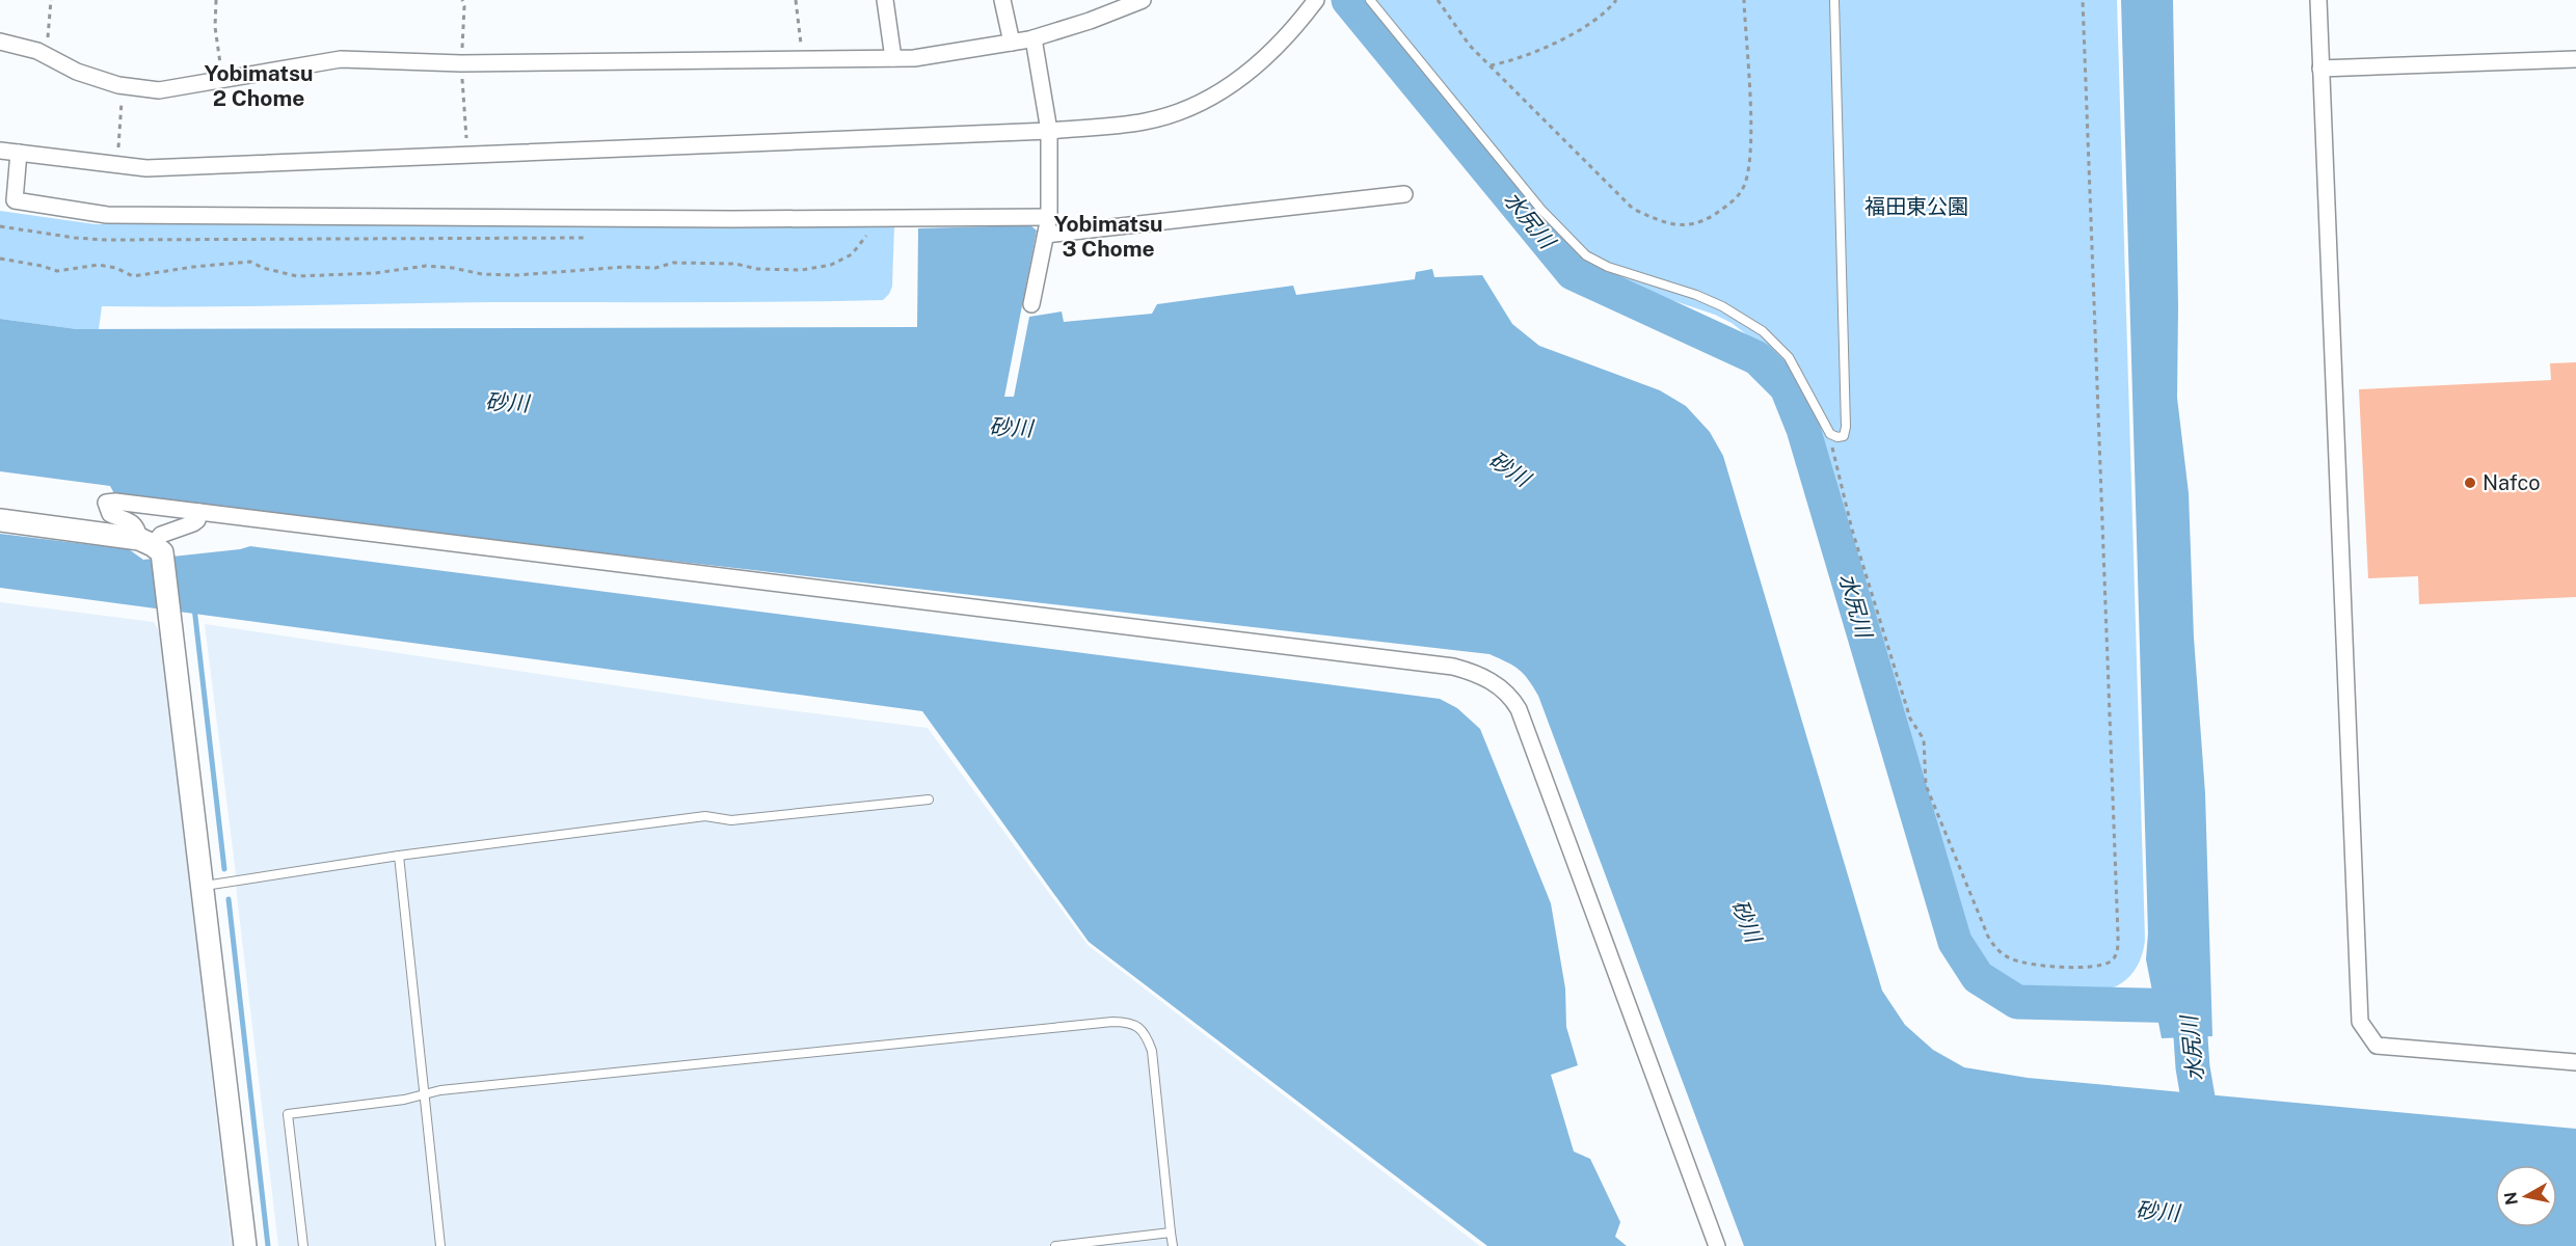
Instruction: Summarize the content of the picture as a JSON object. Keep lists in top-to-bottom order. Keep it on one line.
{"districts":["Yobimatsu 2 Chome","Yobimatsu 3 Chome"],"water":["水尻川","砂川"],"parks":["福田東公園"],"places":["Nafco"],"north":"left"}
